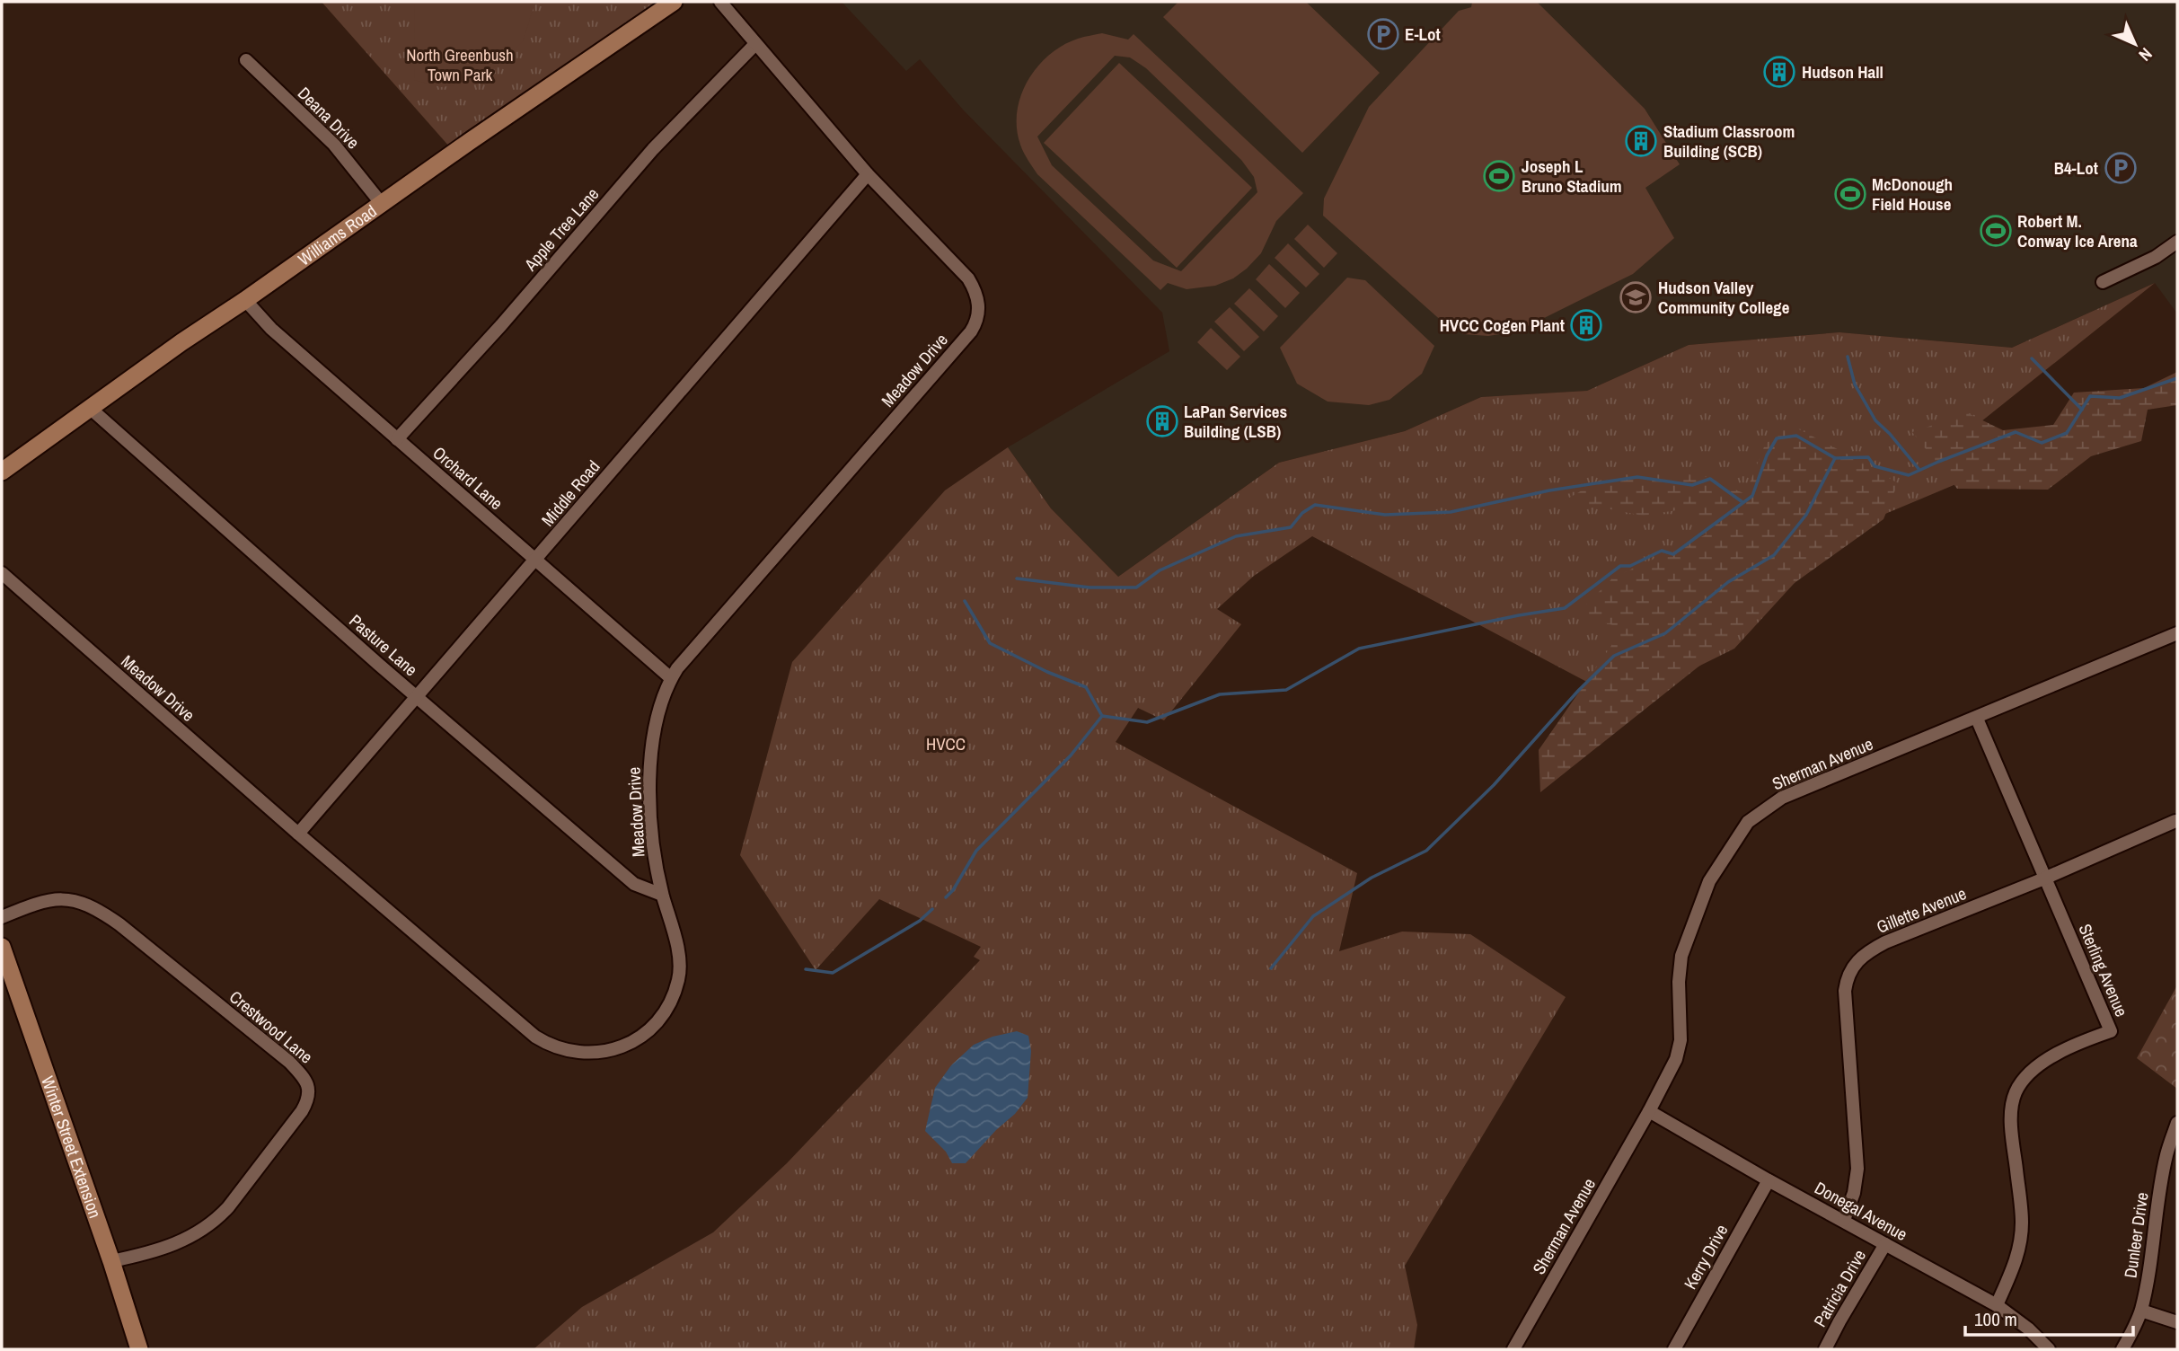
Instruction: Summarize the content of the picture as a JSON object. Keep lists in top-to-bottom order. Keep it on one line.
{"streets":{"main road":["Williams Road","Winter Street Extension"],"street":["Deana Drive","Apple Tree Lane","Meadow Drive","Orchard Lane","Middle Road","Pasture Lane","Sherman Avenue","Gillette Avenue","Sterling Avenue","Crestwood Lane","Donegal Avenue","Dunleer Drive","Kerry Drive","Patricia Drive"]},"crossings":[["Deana Drive","Williams Road"],["Apple Tree Lane","Meadow Drive"],["Apple Tree Lane","Orchard Lane"],["Williams Road","Orchard Lane"],["Williams Road","Pasture Lane"],["Meadow Drive","Orchard Lane"],["Meadow Drive","Middle Road"],["Meadow Drive","Pasture Lane"],["Orchard Lane","Middle Road"],["Middle Road","Pasture Lane"],["Sherman Avenue","Sterling Avenue"],["Sherman Avenue","Donegal Avenue"],["Gillette Avenue","Sterling Avenue"],["Gillette Avenue","Donegal Avenue"],["Sterling Avenue","Donegal Avenue"],["Crestwood Lane","Winter Street Extension"],["Donegal Avenue","Kerry Drive"],["Donegal Avenue","Patricia Drive"]],"parks":["North Greenbush Town Park","HVCC"],"places":{"parking":["E-Lot","B4-Lot"],"building":["Hudson Hall","Stadium Classroom Building (SCB)","HVCC Cogen Plant","LaPan Services Building (LSB)"],"sports":["Joseph L Bruno Stadium","McDonough Field House","Robert M. Conway Ice Arena"],"school or university":["Hudson Valley Community College"]},"scale_bar":"100 m","north":"bottom right"}
